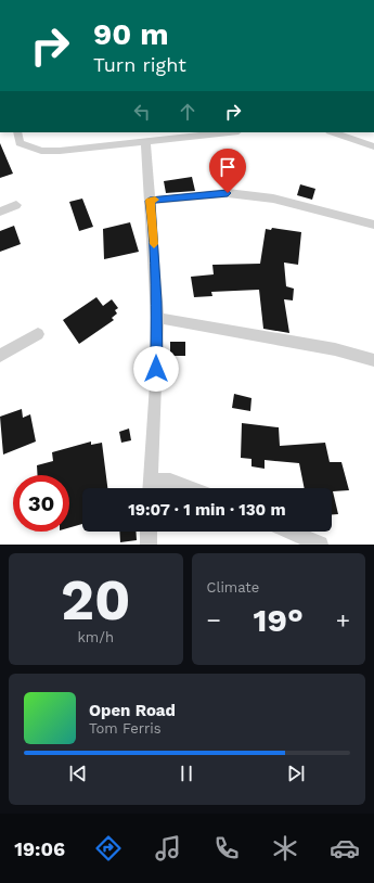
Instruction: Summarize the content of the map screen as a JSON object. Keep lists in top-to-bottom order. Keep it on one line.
{"page":{"turn":["90 m","Turn right"],"limit":"30","trip":"19:07 · 1 min · 130 m","tile":[["20","km/h"],"Climate"],"heat":["−","19°","+"],"song":["Open Road","Tom Ferris"],"tabs":"19:06"}}
